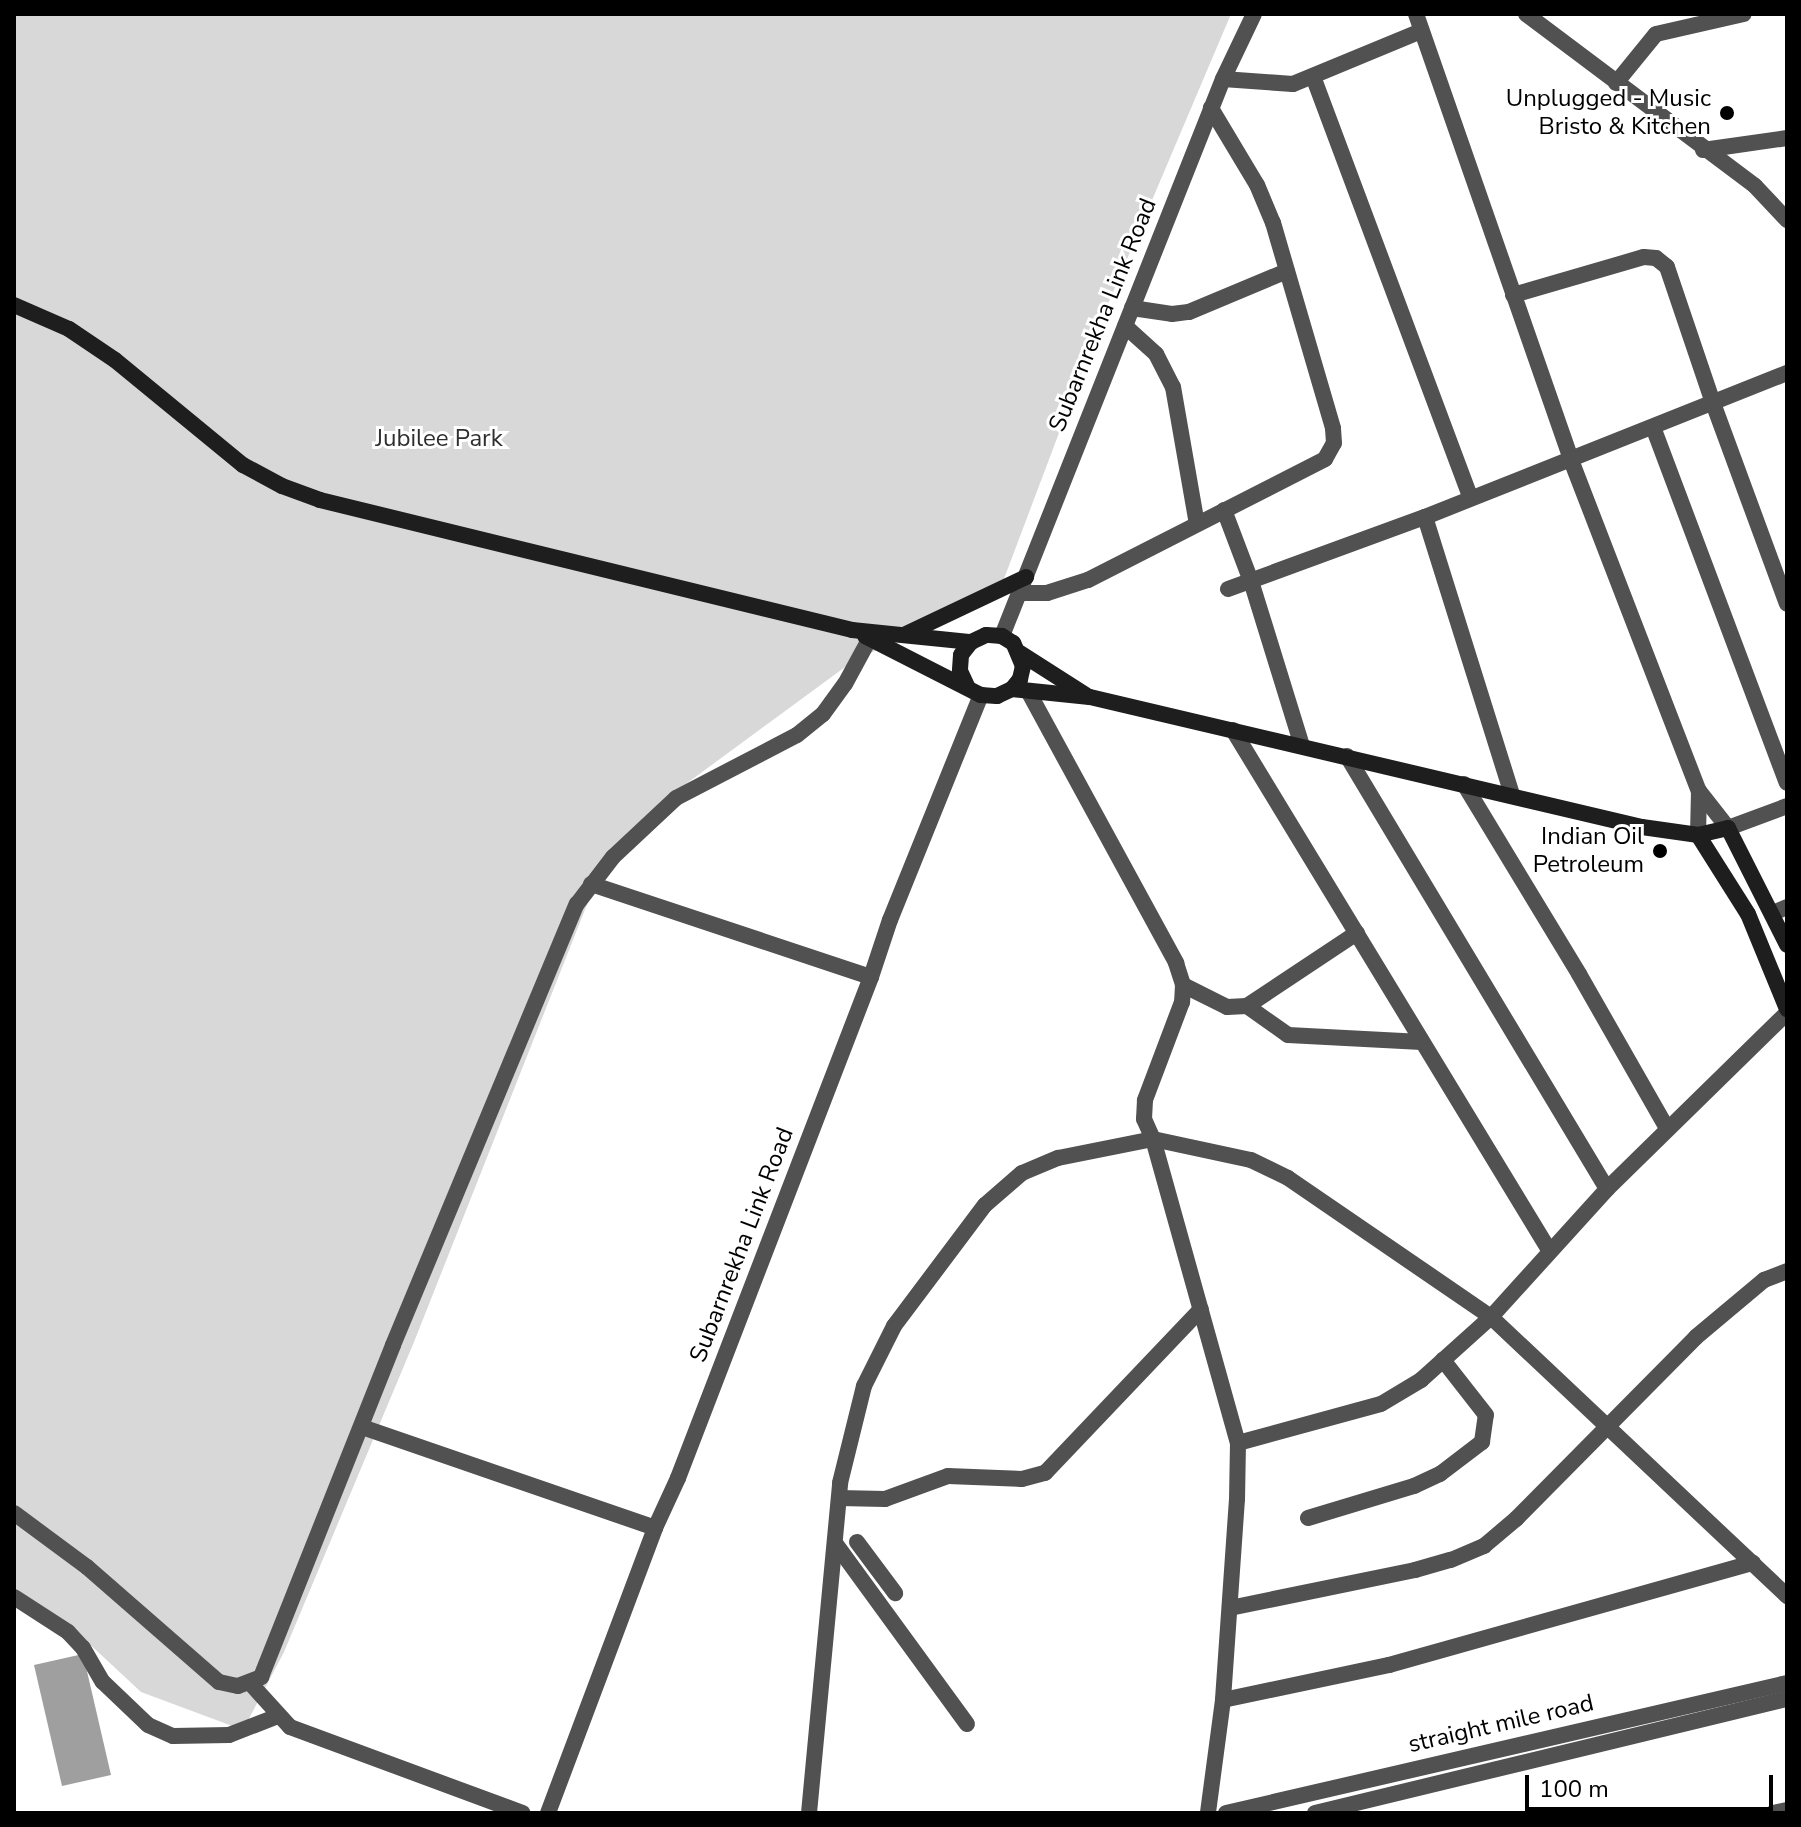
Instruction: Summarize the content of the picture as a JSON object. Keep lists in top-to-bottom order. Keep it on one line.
{"streets":{"street":["Subarnrekha Link Road","straight mile road"]},"parks":["Jubilee Park"],"places":["Unplugged - Music Bristo & Kitchen","Indian Oil Petroleum"],"scale_bar":"100 m"}
